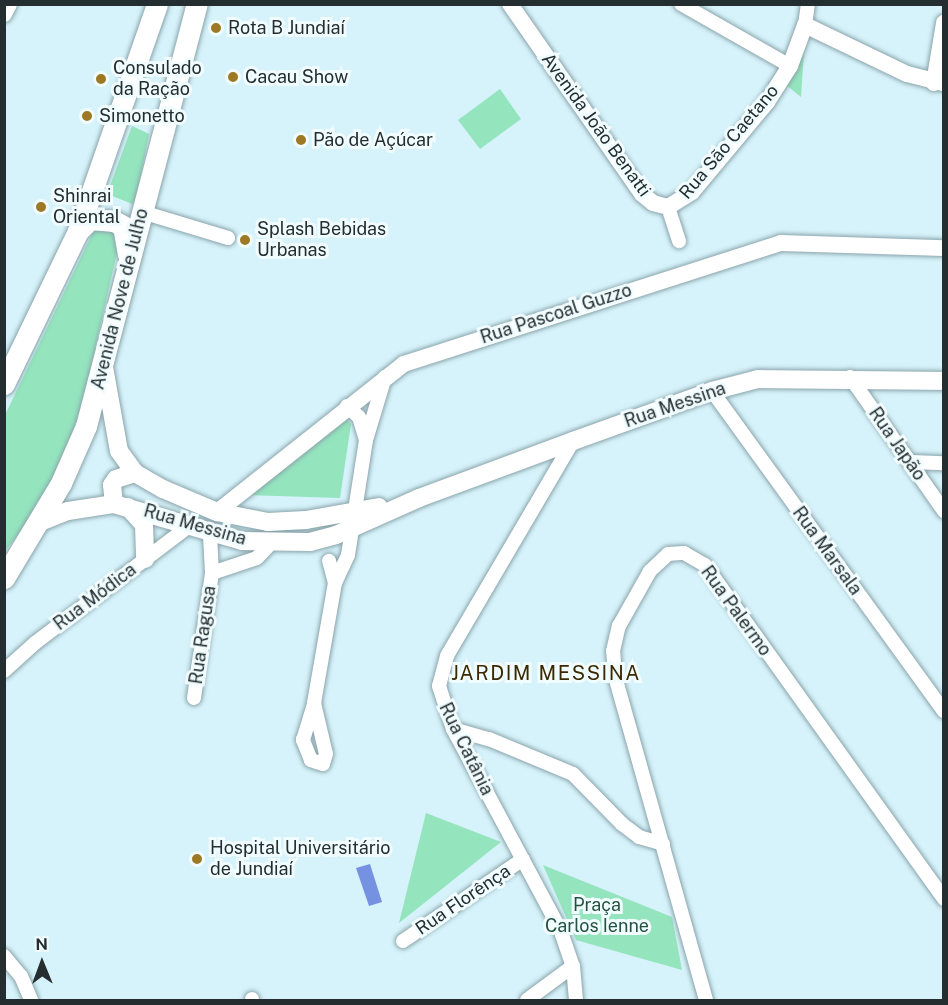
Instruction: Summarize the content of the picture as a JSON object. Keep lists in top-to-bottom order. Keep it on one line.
{"streets":{"main road":["Avenida Nove de Julho","Rua Messina"],"street":["Avenida João Benatti","Rua São Caetano","Rua Pascoal Guzzo","Rua Japão","Rua Marsala","Rua Módica","Rua Palermo","Rua Ragusa","Rua Catânia","Rua Florênça"]},"crossings":[["Avenida João Benatti","Rua São Caetano"],["Avenida Nove de Julho","Rua Messina"],["Rua Pascoal Guzzo","Rua Messina"],["Rua Messina","Rua Japão"],["Rua Messina","Rua Marsala"],["Rua Messina","Rua Módica"],["Rua Messina","Rua Ragusa"],["Rua Messina","Rua Catânia"],["Rua Catânia","Rua Florênça"]],"districts":["JARDIM MESSINA"],"parks":["Praça Carlos Ienne"],"places":["Rota B Jundiaí","Cacau Show","Consulado da Ração","Simonetto","Pão de Açúcar","Shinrai Oriental","Splash Bebidas Urbanas","Hospital Universitário de Jundiaí"],"north":"top"}
